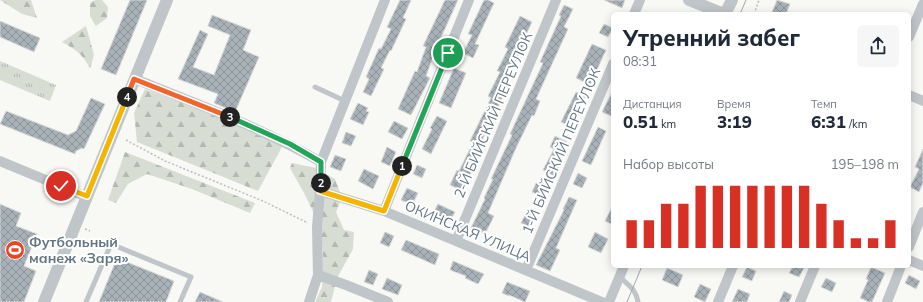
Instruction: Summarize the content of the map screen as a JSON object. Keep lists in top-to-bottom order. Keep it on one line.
{"streets":{"street":["2-Й БИЙСКИЙ ПЕРЕУЛОК","1-Й БИЙСКИЙ ПЕРЕУЛОК","ОКИНСКАЯ УЛИЦА"]},"crossings":[["2-Й БИЙСКИЙ ПЕРЕУЛОК","ОКИНСКАЯ УЛИЦА"],["1-Й БИЙСКИЙ ПЕРЕУЛОК","ОКИНСКАЯ УЛИЦА"]],"places":{"sports":["Футбольный манеж «Заря»"]},"page":{"heading":["Утренний забег","08:31"],"stats":[["Дистанция","0.51 km"],["Время","3:19"],["Темп","6:31 /km"]],"pins":["4","3","1","2"],"chart":["Набор высоты","195–198 m"]}}
